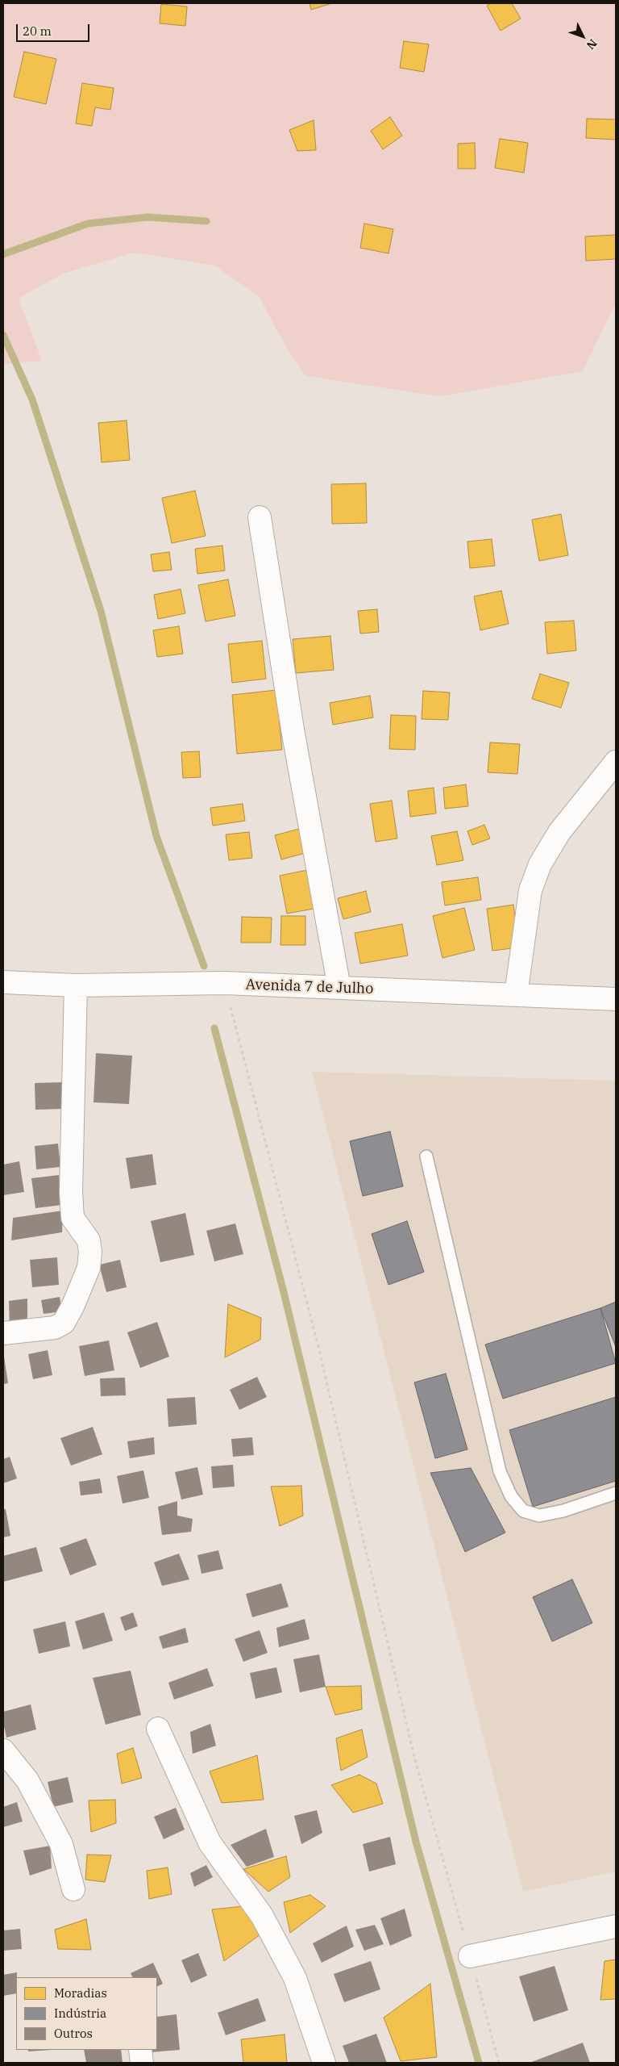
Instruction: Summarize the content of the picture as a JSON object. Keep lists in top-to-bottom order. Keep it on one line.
{"streets":{"street":["Avenida 7 de Julho"]},"legend":["Moradias","Indústria","Outros"],"scale_bar":"20 m","north":"bottom right"}
